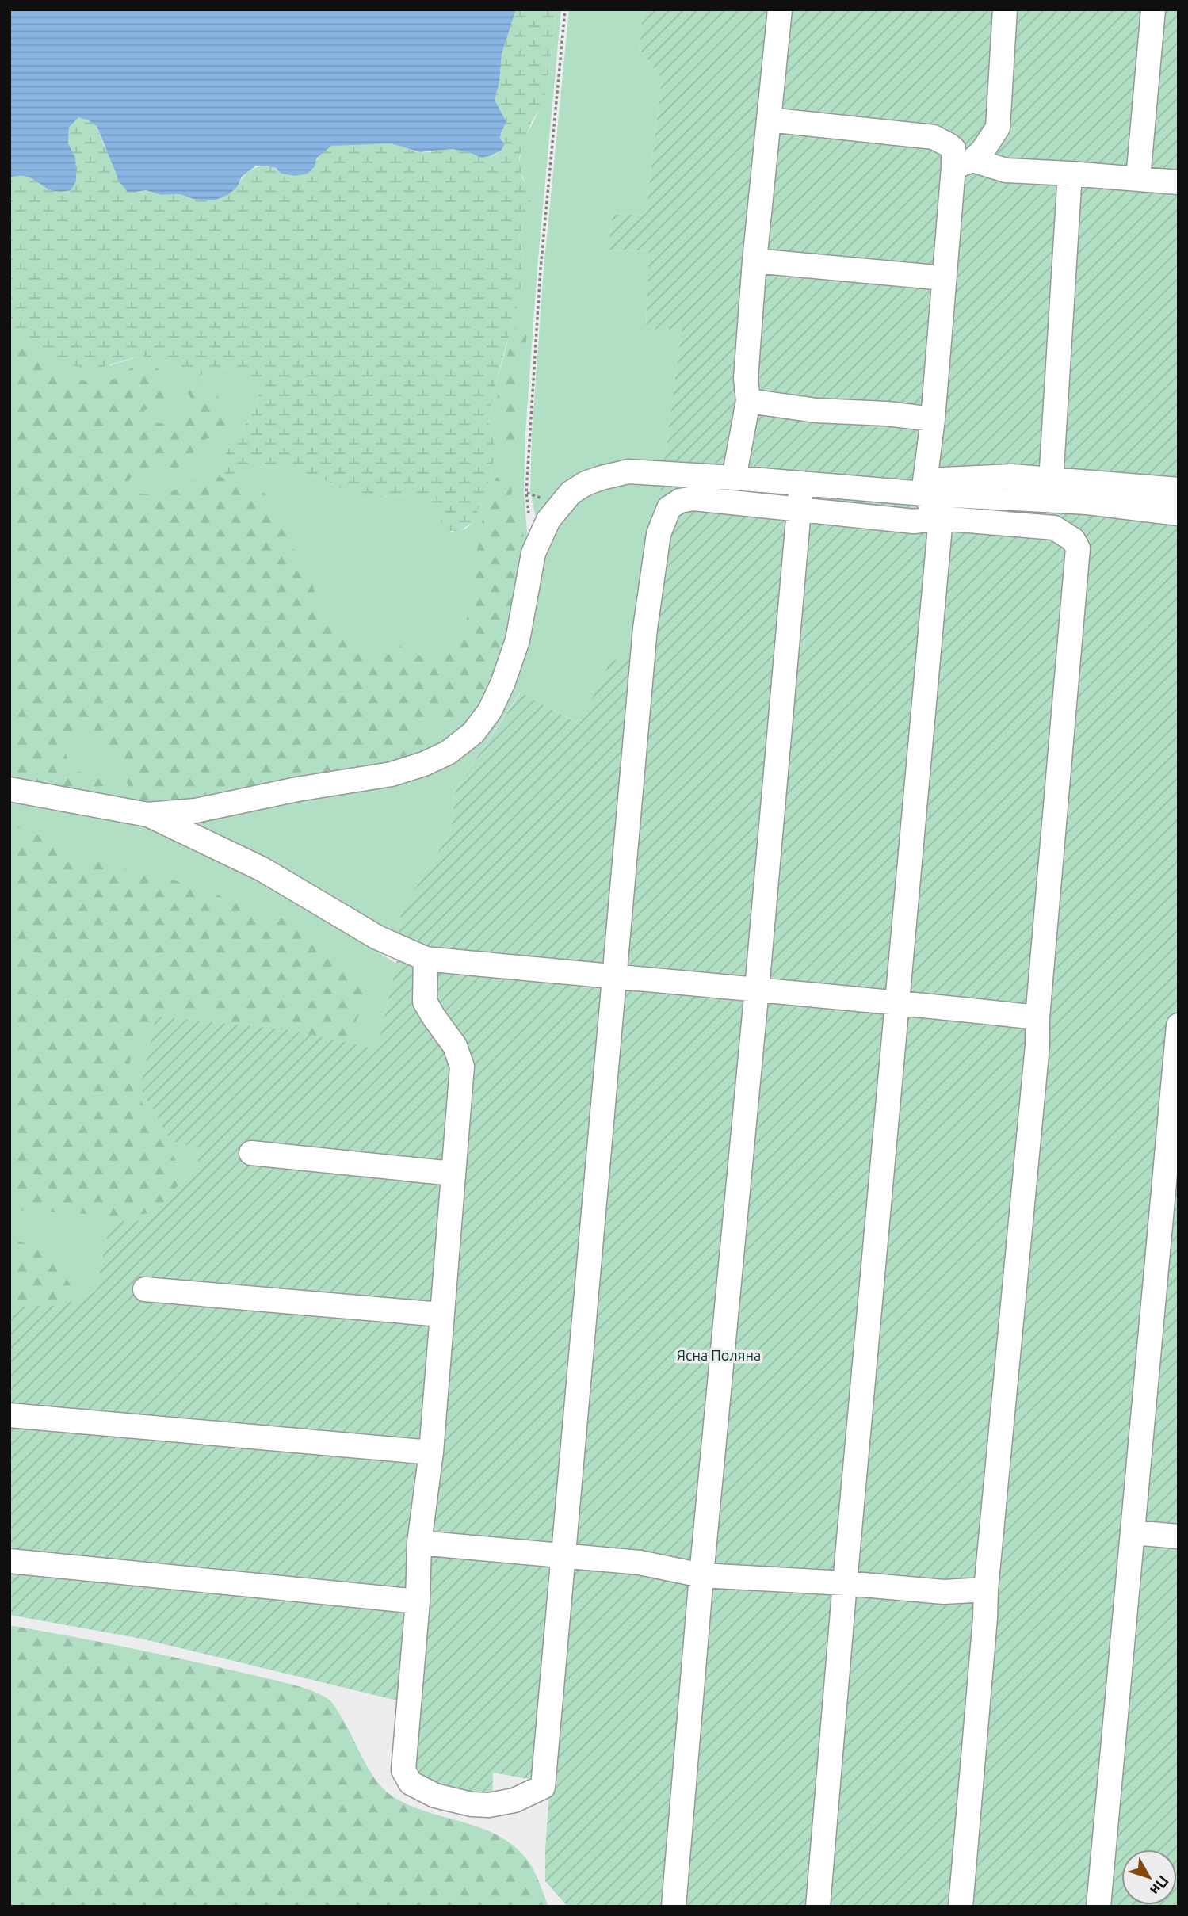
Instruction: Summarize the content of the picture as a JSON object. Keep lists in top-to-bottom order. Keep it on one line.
{"parks":["Ясна Поляна"],"north":"bottom right"}
